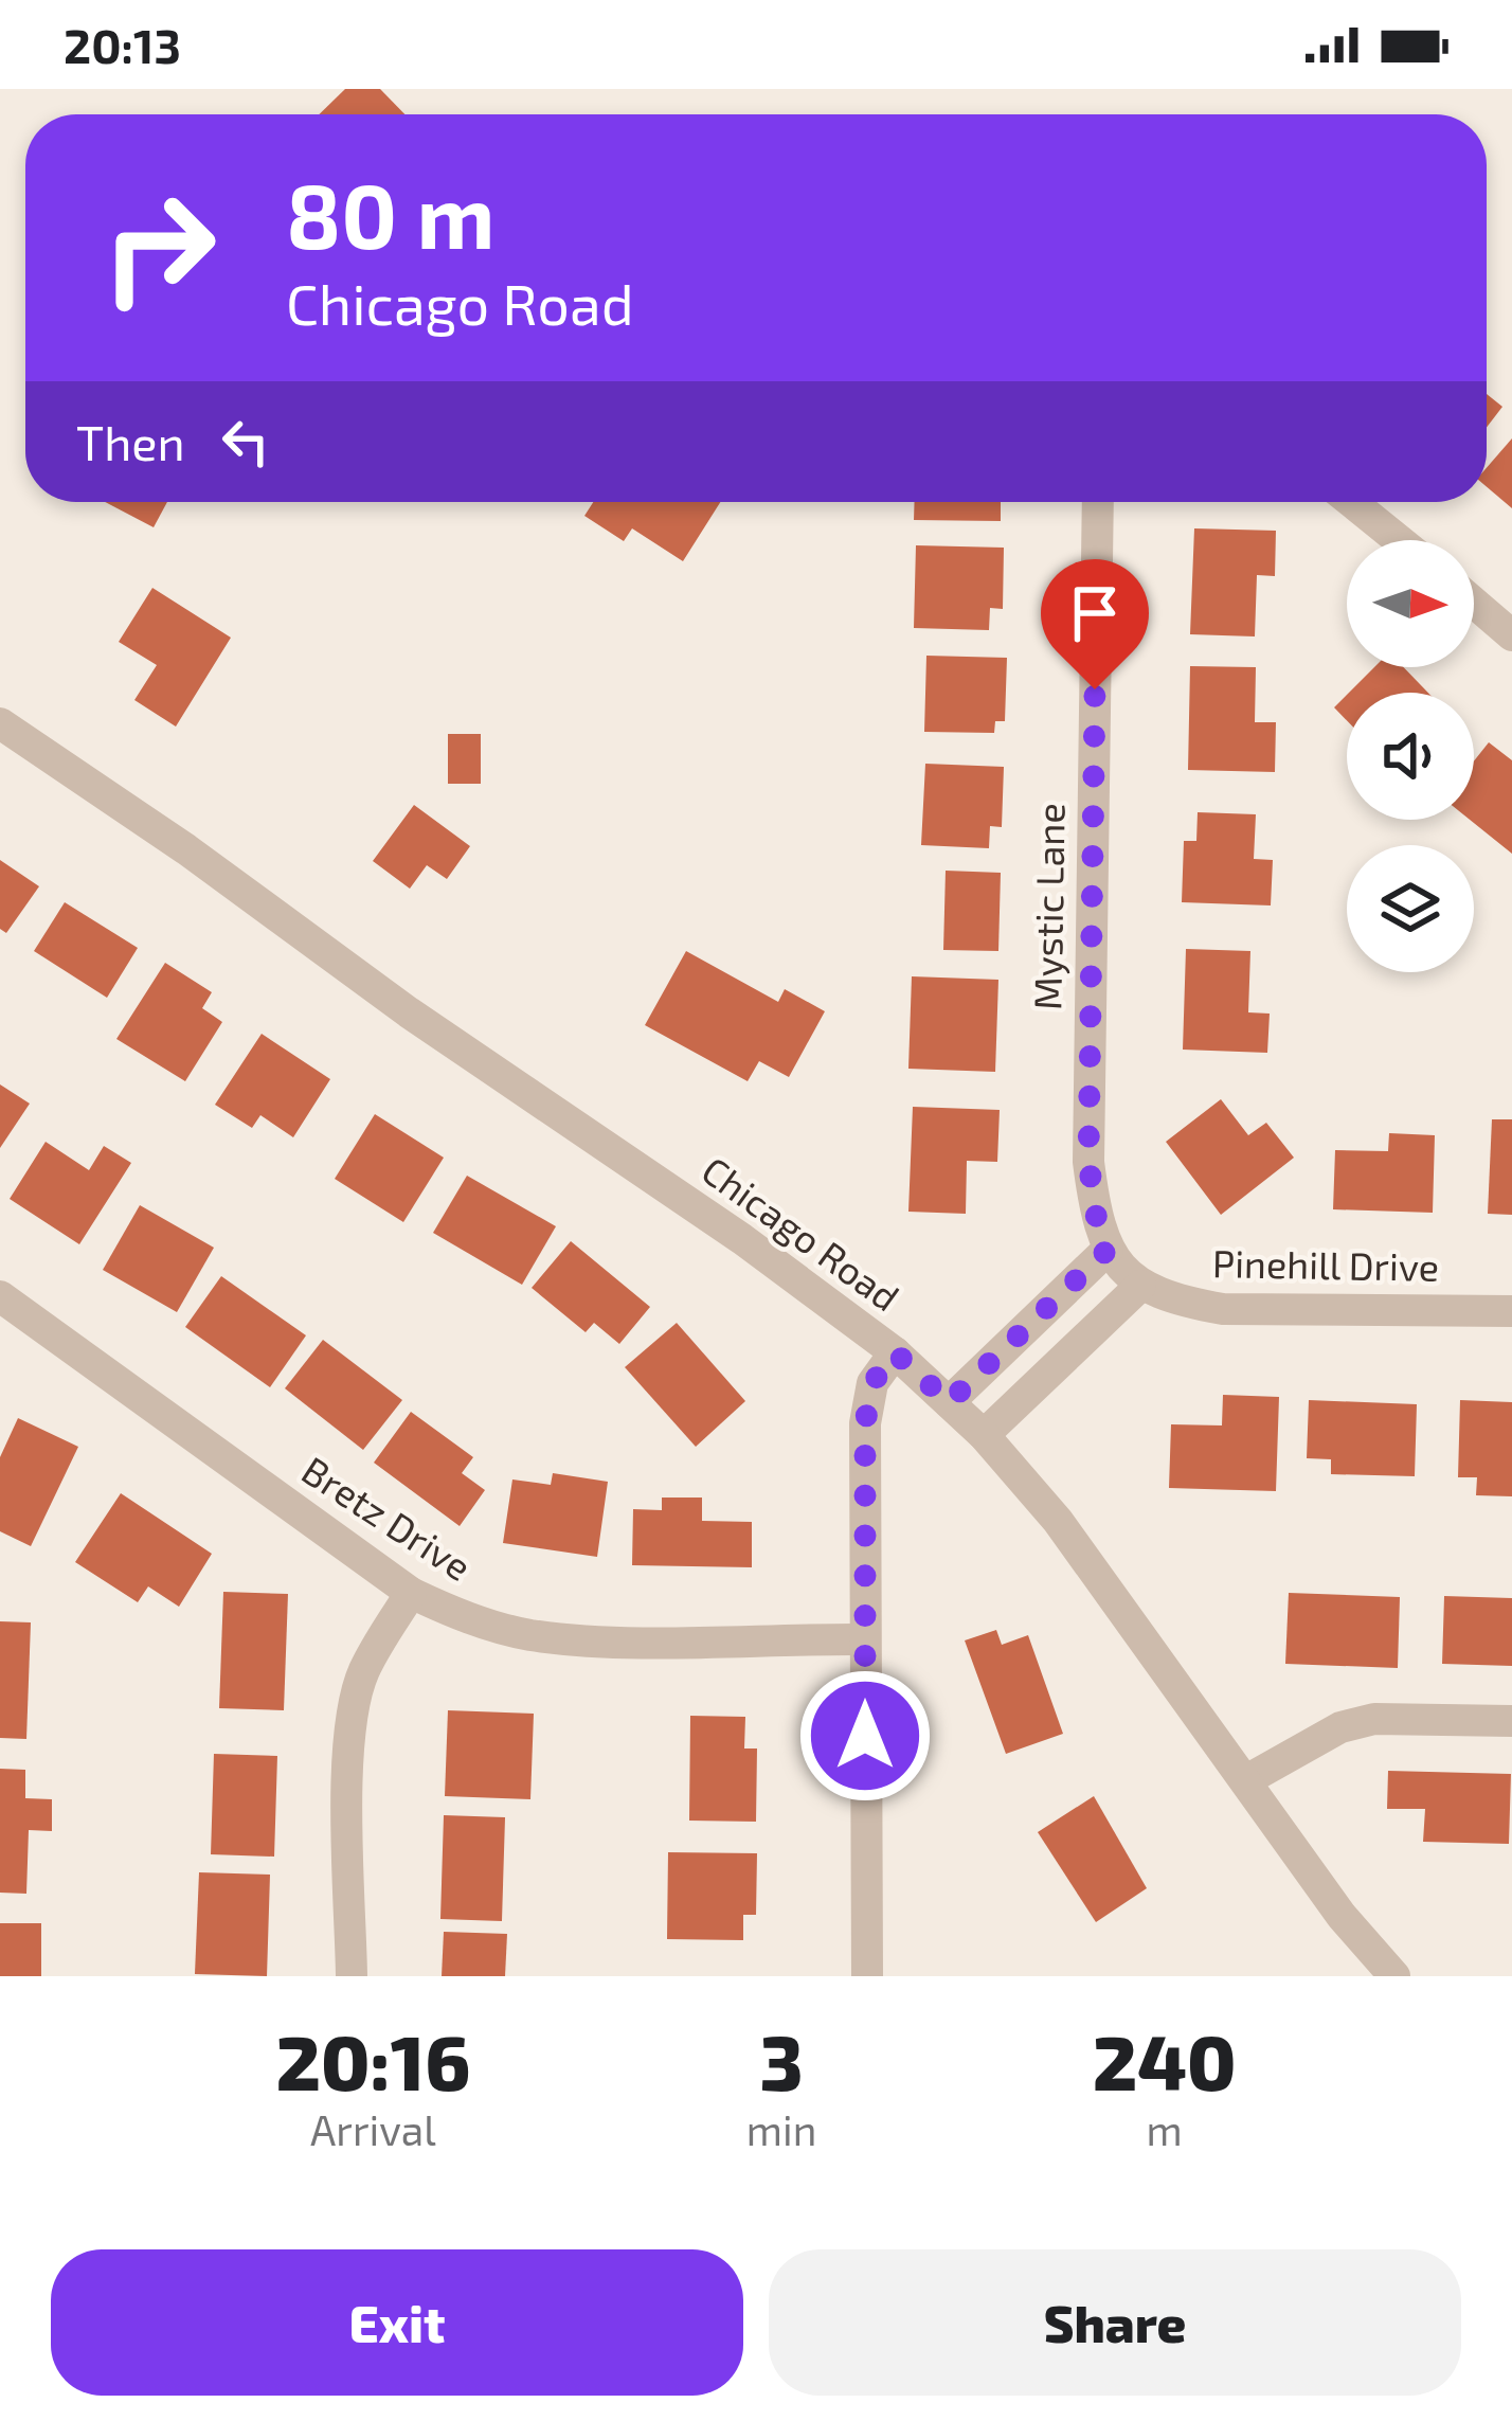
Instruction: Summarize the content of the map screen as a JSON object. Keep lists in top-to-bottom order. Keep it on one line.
{"streets":{"street":["Mystic Lane","Chicago Road","Pinehill Drive","Bretz Drive"]},"crossings":[["Mystic Lane","Pinehill Drive"]],"north":"right","page":{"status":"20:13","turn":["80 m","Chicago Road"],"then":"Then","eta":["20:16","Arrival","3","min","240","m"],"buttons":["Exit","Share"]}}
